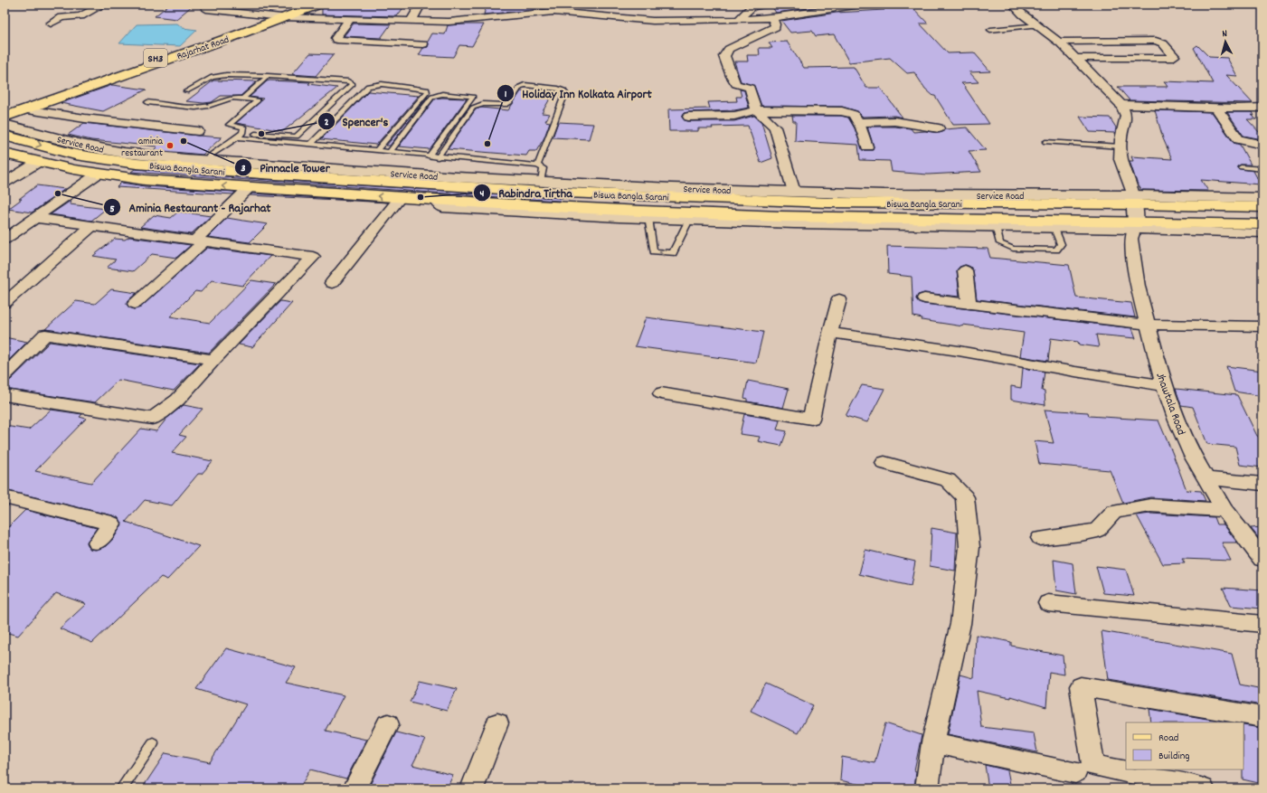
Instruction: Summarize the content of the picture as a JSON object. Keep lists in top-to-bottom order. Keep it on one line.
{"streets":{"main road":["Rajarhat Road","SH3","Biswa Bangla Sarani"],"street":["Service Road","Jhawtala Road"]},"crossings":[["Service Road","Biswa Bangla Sarani"],["Biswa Bangla Sarani","Jhawtala Road"]],"places":["Spencer's","Pinnacle Tower","Holiday Inn Kolkata Airport","aminia restaurant","Aminia Restaurant - Rajarhat","Rabindra Tirtha"],"legend":["Road","Building"],"north":"top"}
